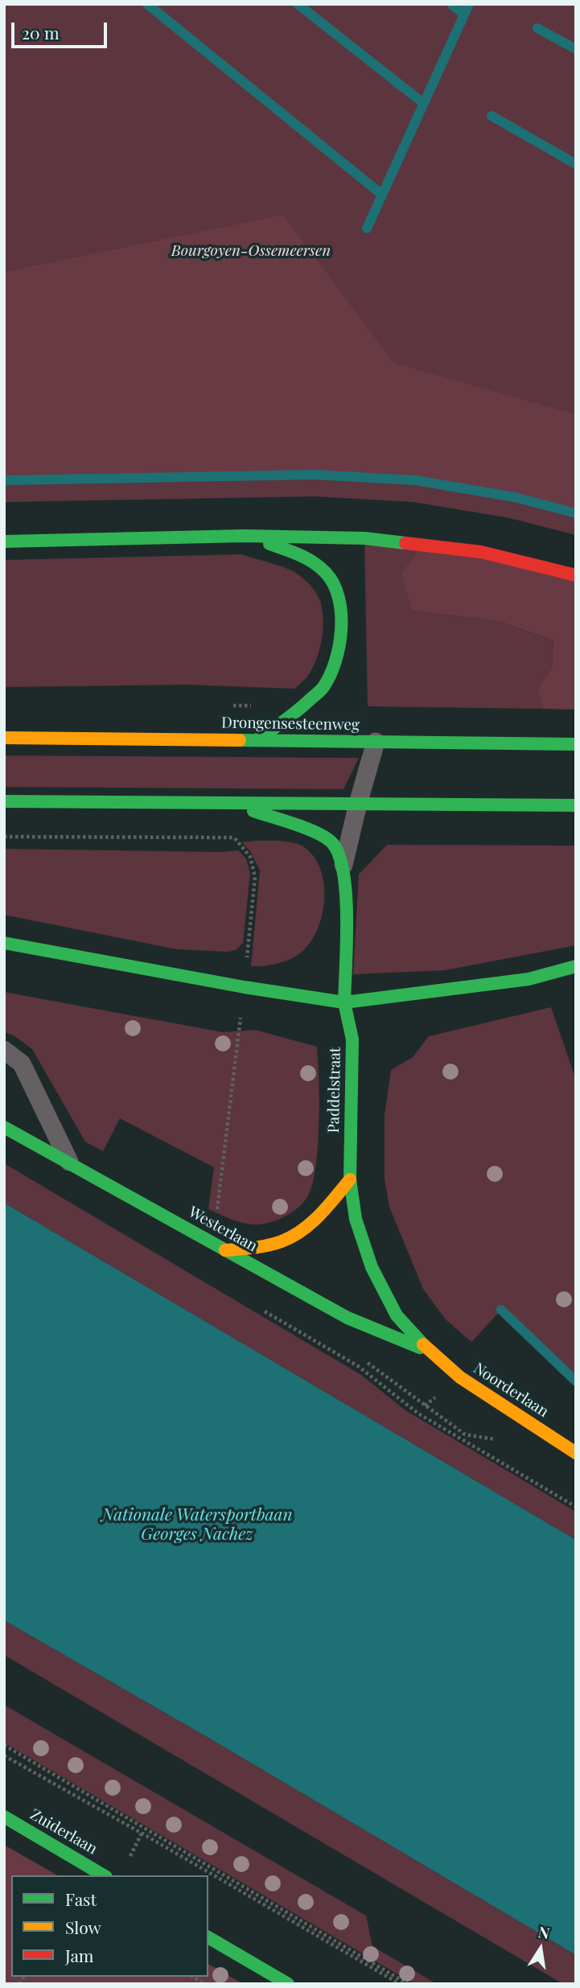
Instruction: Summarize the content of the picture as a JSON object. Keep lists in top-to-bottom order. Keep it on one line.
{"streets":{"main road":["Drongensesteenweg","Paddelstraat","Westerlaan","Noorderlaan","Zuiderlaan"]},"crossings":[["Paddelstraat","Westerlaan"],["Paddelstraat","Noorderlaan"],["Westerlaan","Noorderlaan"]],"water":["Nationale Watersportbaan Georges Nachez"],"parks":["Bourgoyen-Ossemeersen"],"legend":["Fast","Slow","Jam"],"scale_bar":"20 m","north":"top"}
